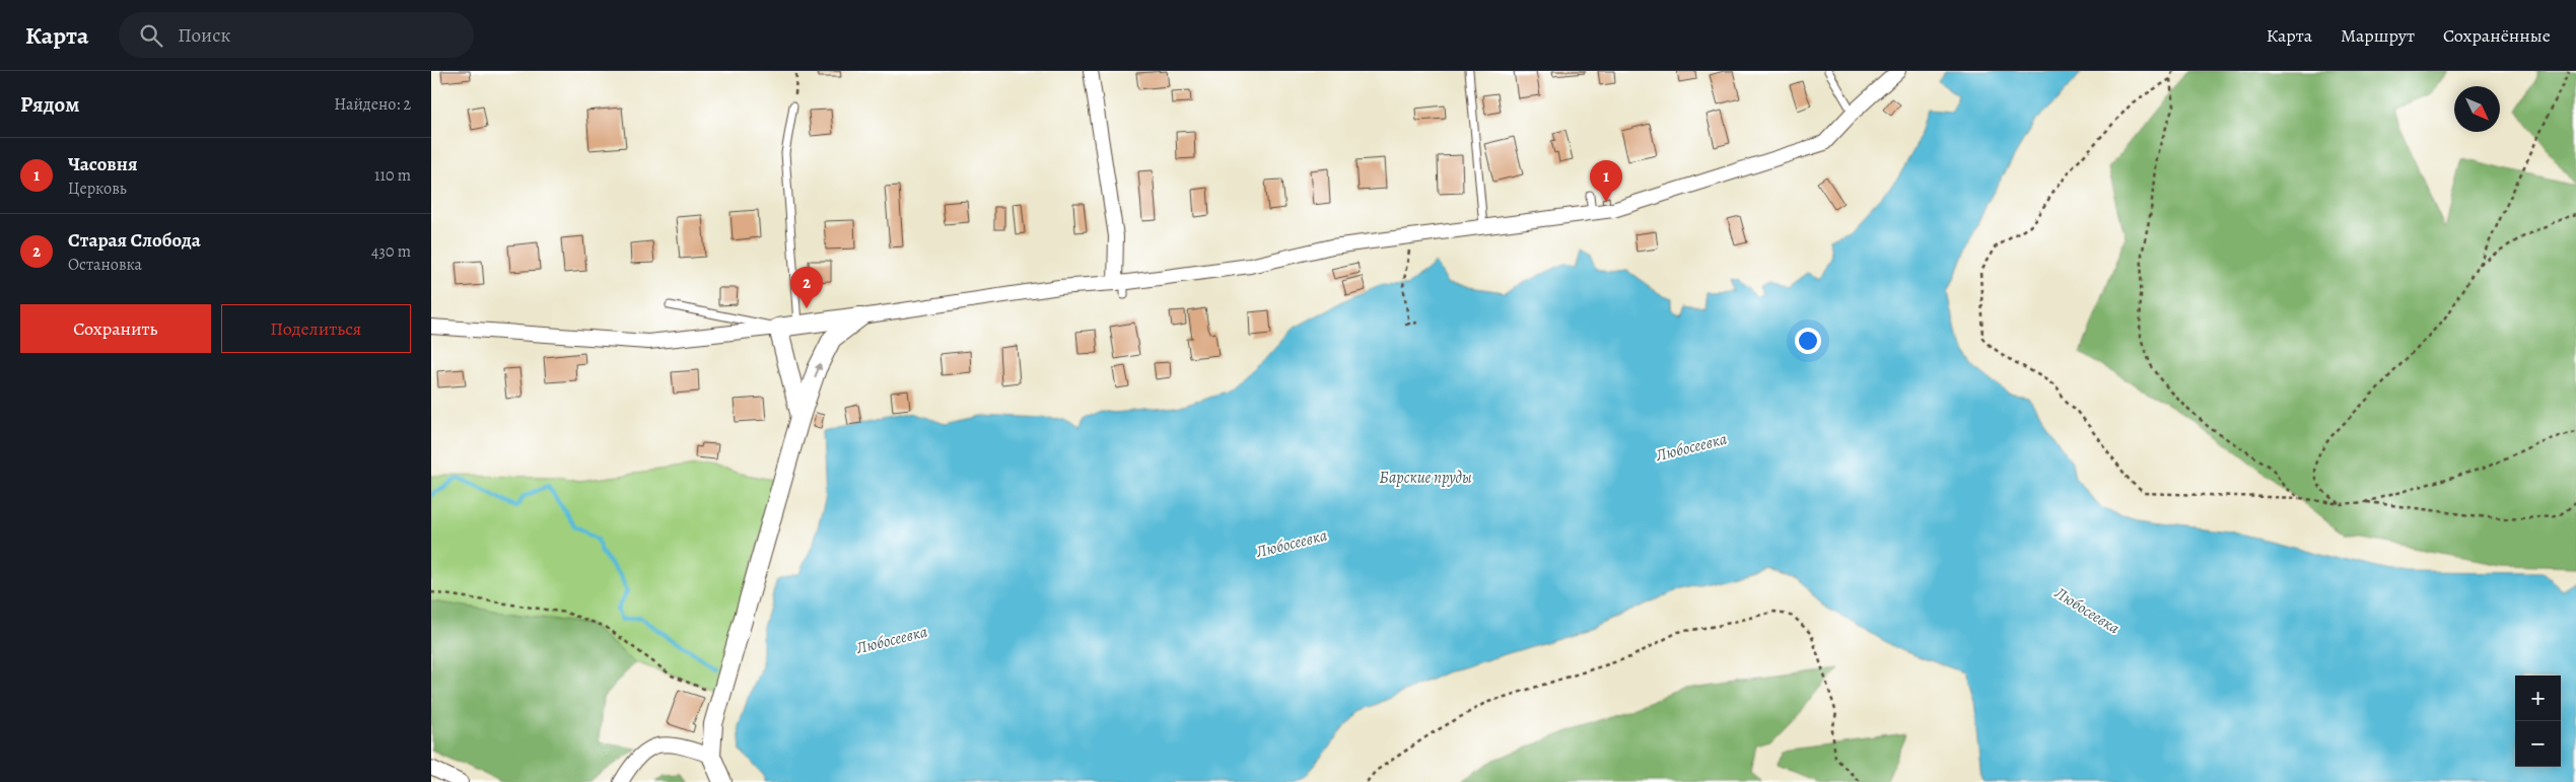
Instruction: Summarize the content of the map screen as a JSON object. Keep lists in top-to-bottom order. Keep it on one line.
{"water":["Любосеевка","Барские пруды"],"north":"bottom right","page":{"header":"Карта","search":"Поиск","nav":["Карта","Маршрут","Сохранённые"],"heading":["Рядом","Найдено: 2"],"list":[{"mark":"1","name":"Часовня","note":"Церковь","value":"110 m"},{"mark":"2","name":"Старая Слобода","note":"Остановка","value":"430 m"}],"pins":["1","2"],"buttons":["Сохранить","Поделиться"],"map_buttons":["+","−"]}}
